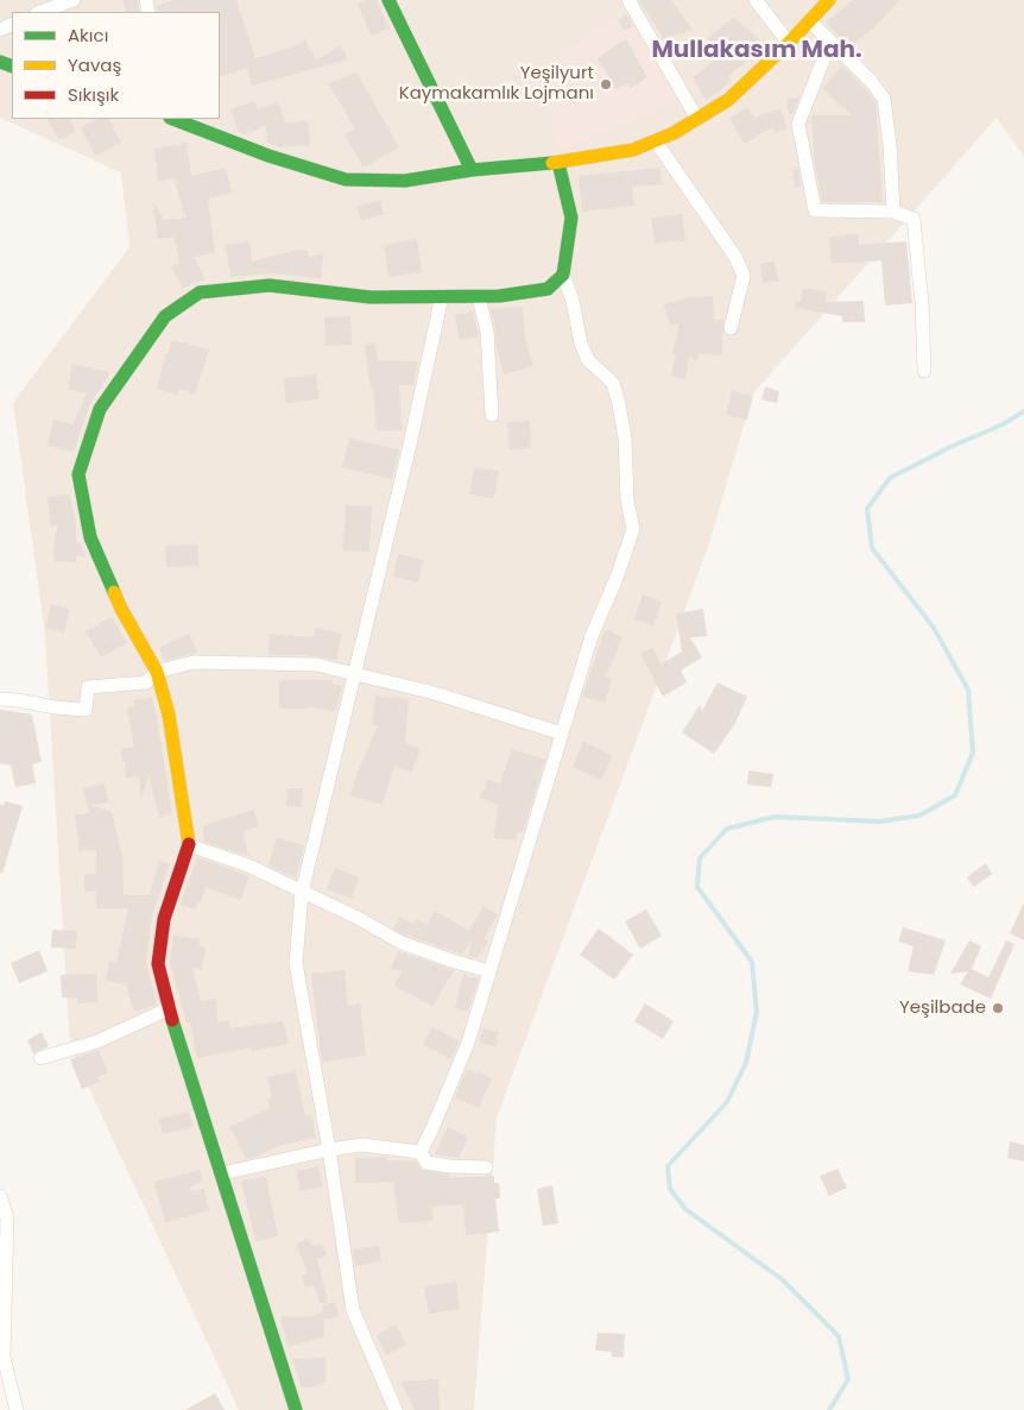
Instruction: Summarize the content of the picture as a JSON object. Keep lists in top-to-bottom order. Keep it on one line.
{"districts":["Mullakasım Mah."],"places":["Yeşilyurt Kaymakamlık Lojmanı","Yeşilbade"],"legend":["Akıcı","Yavaş","Sıkışık"]}
